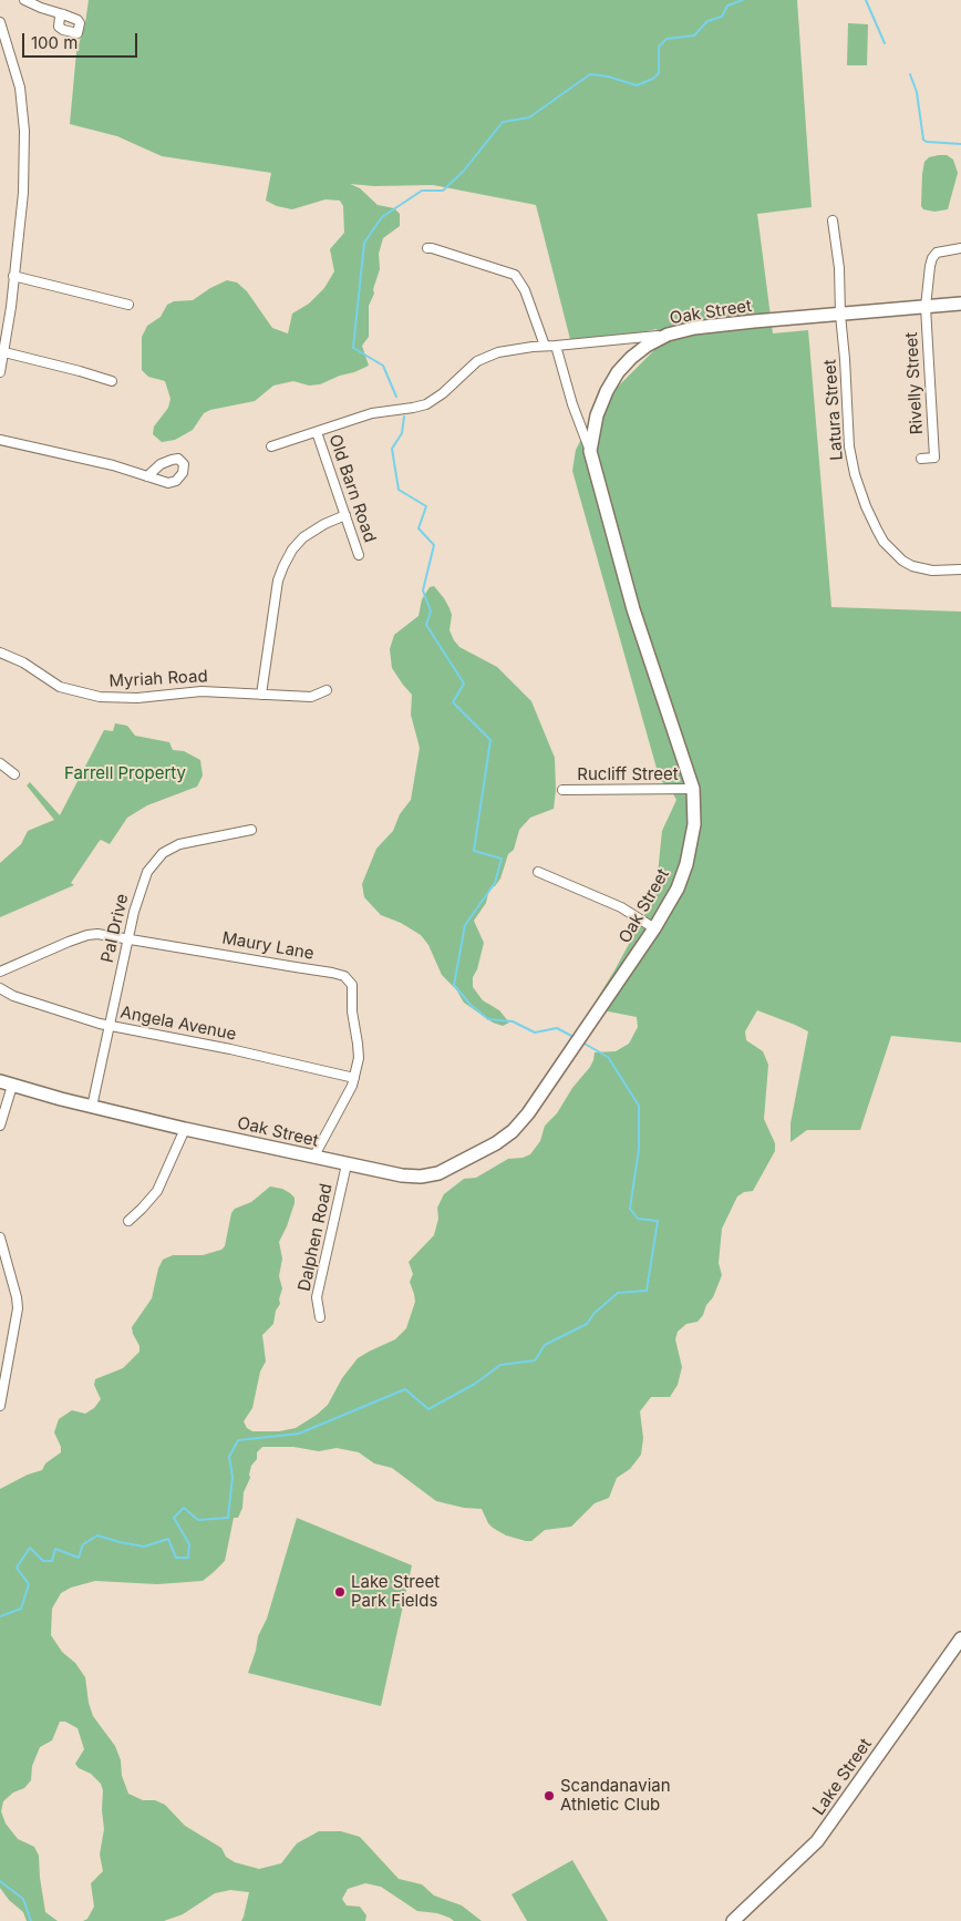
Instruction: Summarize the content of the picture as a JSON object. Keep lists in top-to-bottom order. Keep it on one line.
{"streets":{"street":["Oak Street","Rivelly Street","Latura Street","Old Barn Road","Myriah Road","Rucliff Street","Pal Drive","Maury Lane","Angela Avenue","Dalphen Road","Lake Street"]},"crossings":[["Oak Street","Rivelly Street"],["Oak Street","Latura Street"],["Oak Street","Rucliff Street"],["Oak Street","Pal Drive"],["Oak Street","Maury Lane"],["Oak Street","Dalphen Road"],["Pal Drive","Maury Lane"],["Pal Drive","Angela Avenue"],["Maury Lane","Angela Avenue"]],"parks":["Farrell Property"],"places":["Lake Street Park Fields","Scandanavian Athletic Club"],"scale_bar":"100 m"}
